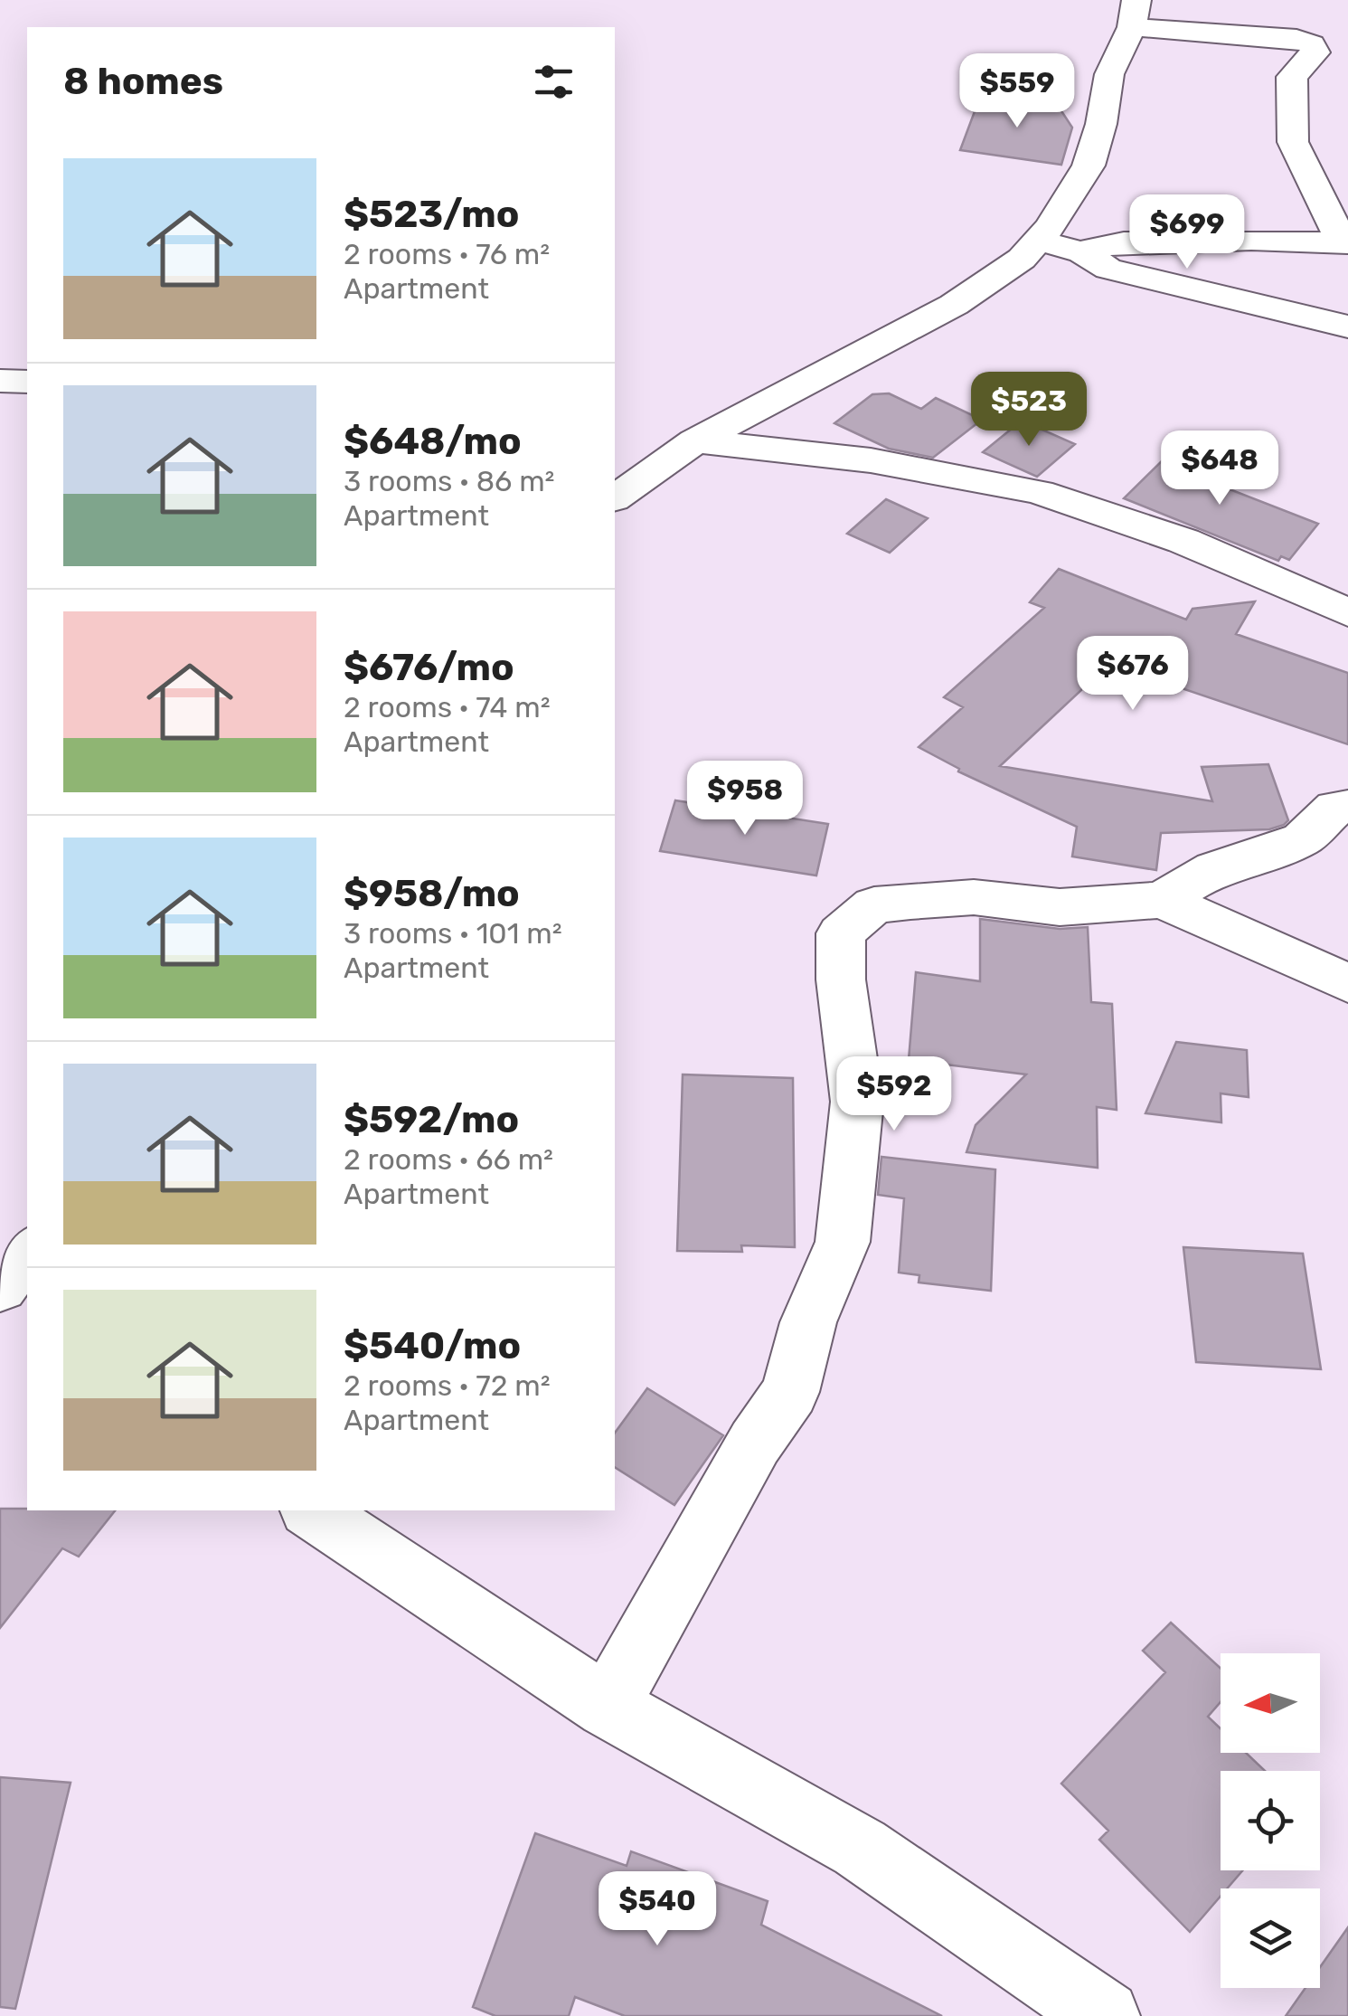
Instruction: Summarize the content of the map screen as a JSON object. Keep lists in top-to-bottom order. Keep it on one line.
{"north":"left","page":{"heading":"8 homes","price":["$559","$699","$523","$648","$676","$958","$592","$540"],"list":[{"name":"$523/mo","note":"2 rooms · 76 m² · Apartment"},{"name":"$648/mo","note":"3 rooms · 86 m² · Apartment"},{"name":"$676/mo","note":"2 rooms · 74 m² · Apartment"},{"name":"$958/mo","note":"3 rooms · 101 m² · Apartment"},{"name":"$592/mo","note":"2 rooms · 66 m² · Apartment"},{"name":"$540/mo","note":"2 rooms · 72 m² · Apartment"}]}}
